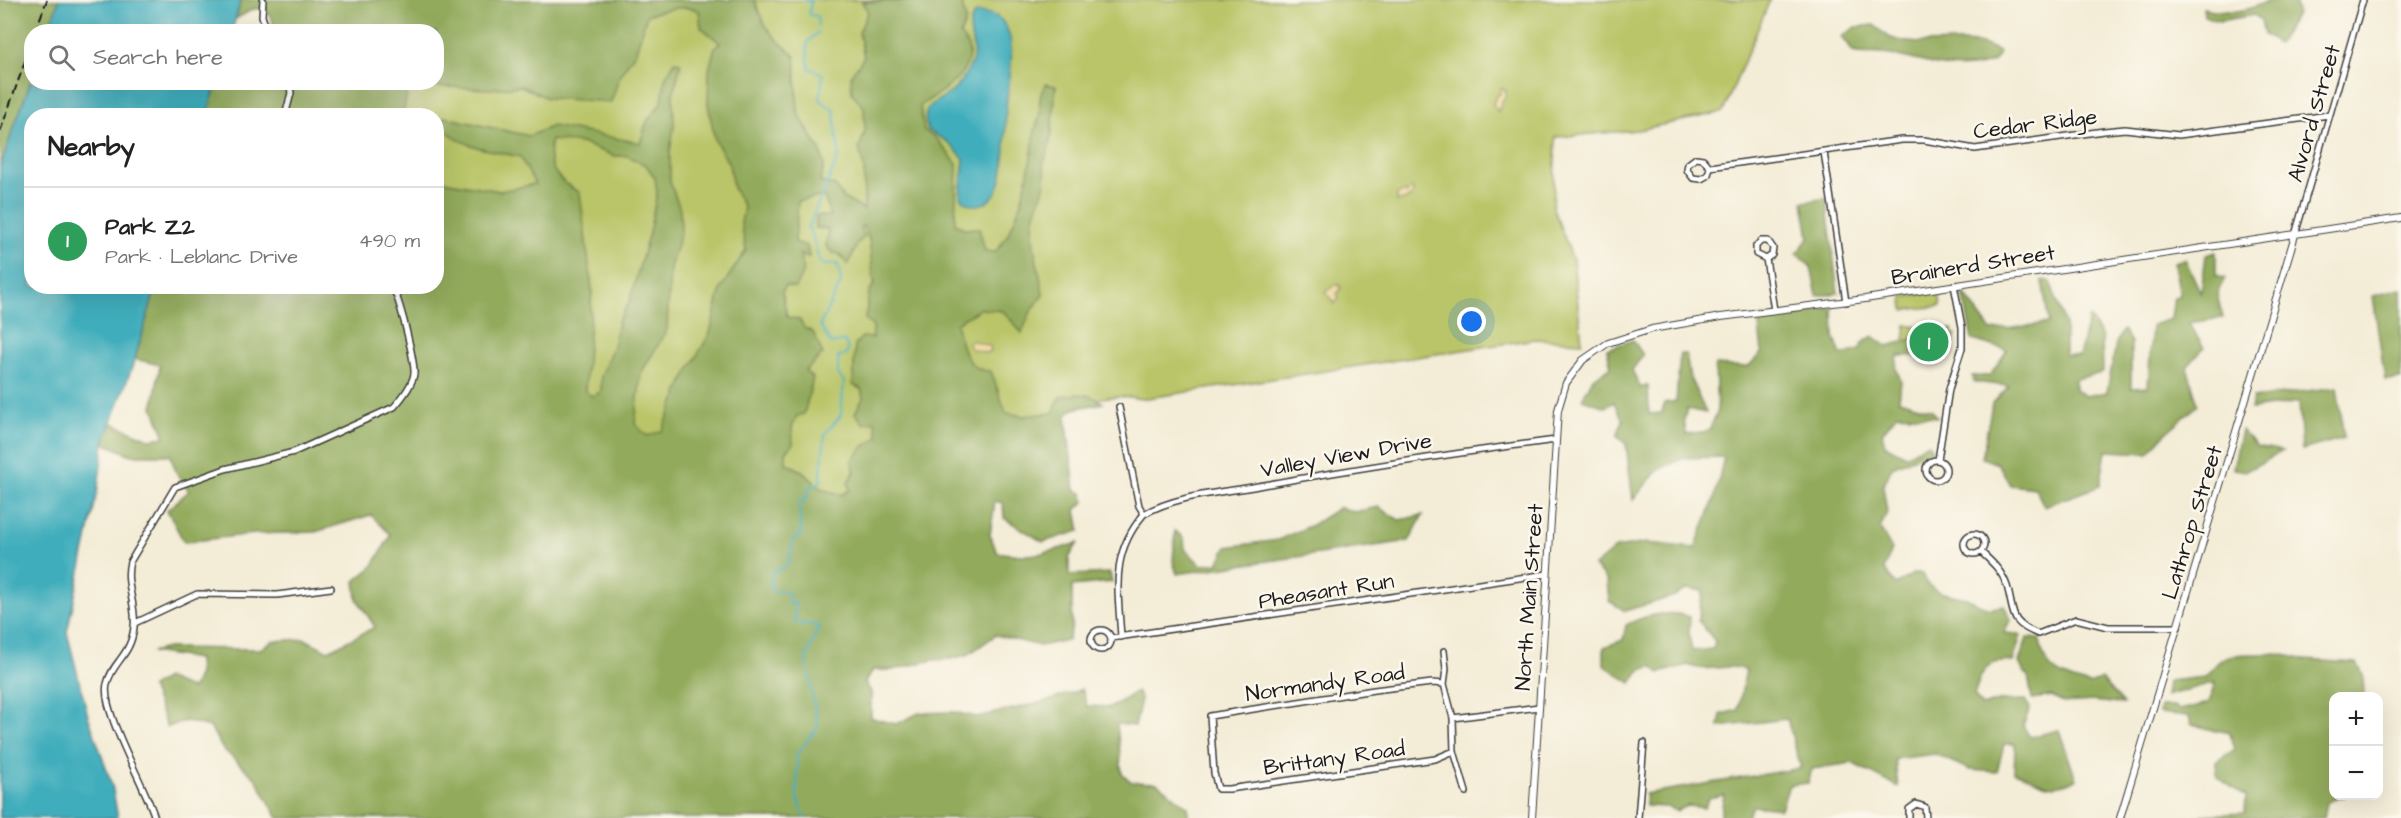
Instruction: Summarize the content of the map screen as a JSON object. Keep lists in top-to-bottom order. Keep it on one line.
{"streets":{"street":["Alvord Street","Cedar Ridge","Brainerd Street","Valley View Drive","Lathrop Street","Pheasant Run","North Main Street","Normandy Road","Brittany Road"]},"crossings":[["Alvord Street","Cedar Ridge"],["Alvord Street","Brainerd Street"],["Alvord Street","Lathrop Street"],["Brainerd Street","Lathrop Street"],["Brainerd Street","North Main Street"],["Valley View Drive","North Main Street"],["Pheasant Run","North Main Street"],["Normandy Road","Brittany Road"]],"page":{"search":"Search here","heading":"Nearby","list":[{"mark":"1","name":"Park Z2","note":"Park · Leblanc Drive","value":"490 m"}],"pins":"1","map_buttons":["+","−"]}}
